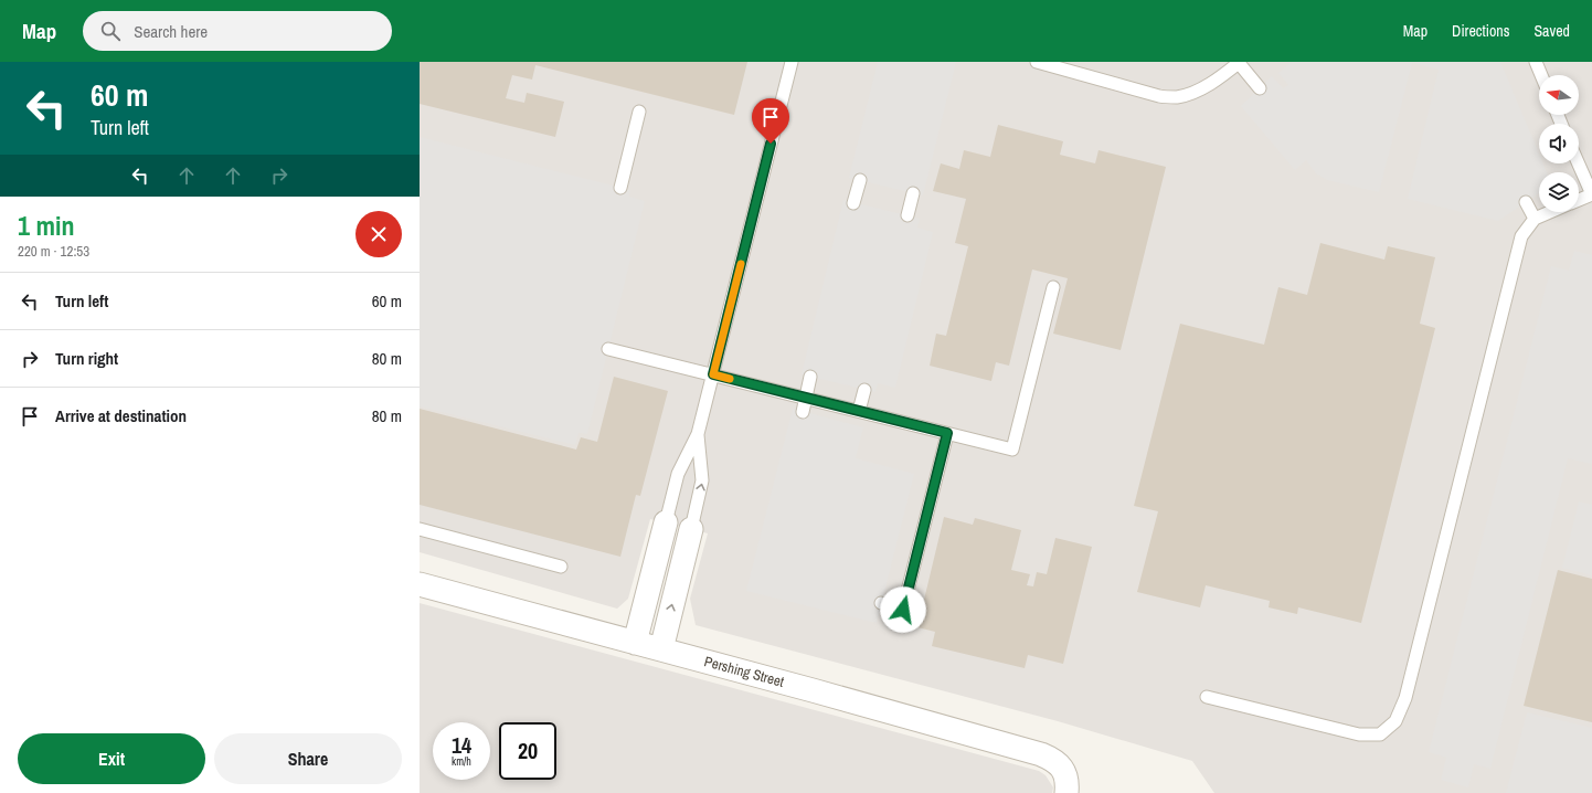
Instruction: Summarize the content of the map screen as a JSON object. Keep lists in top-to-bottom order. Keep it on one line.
{"streets":{"street":["Pershing Street"]},"north":"left","page":{"header":"Map","search":"Search here","nav":["Map","Directions","Saved"],"turn":["60 m","Turn left"],"heading":["1 min","220 m · 12:53"],"list":[{"name":"Turn left","value":"60 m"},{"name":"Turn right","value":"80 m"},{"name":"Arrive at destination","value":"80 m"}],"speed":"14 km/h","limit":"20","buttons":["Exit","Share"]}}
